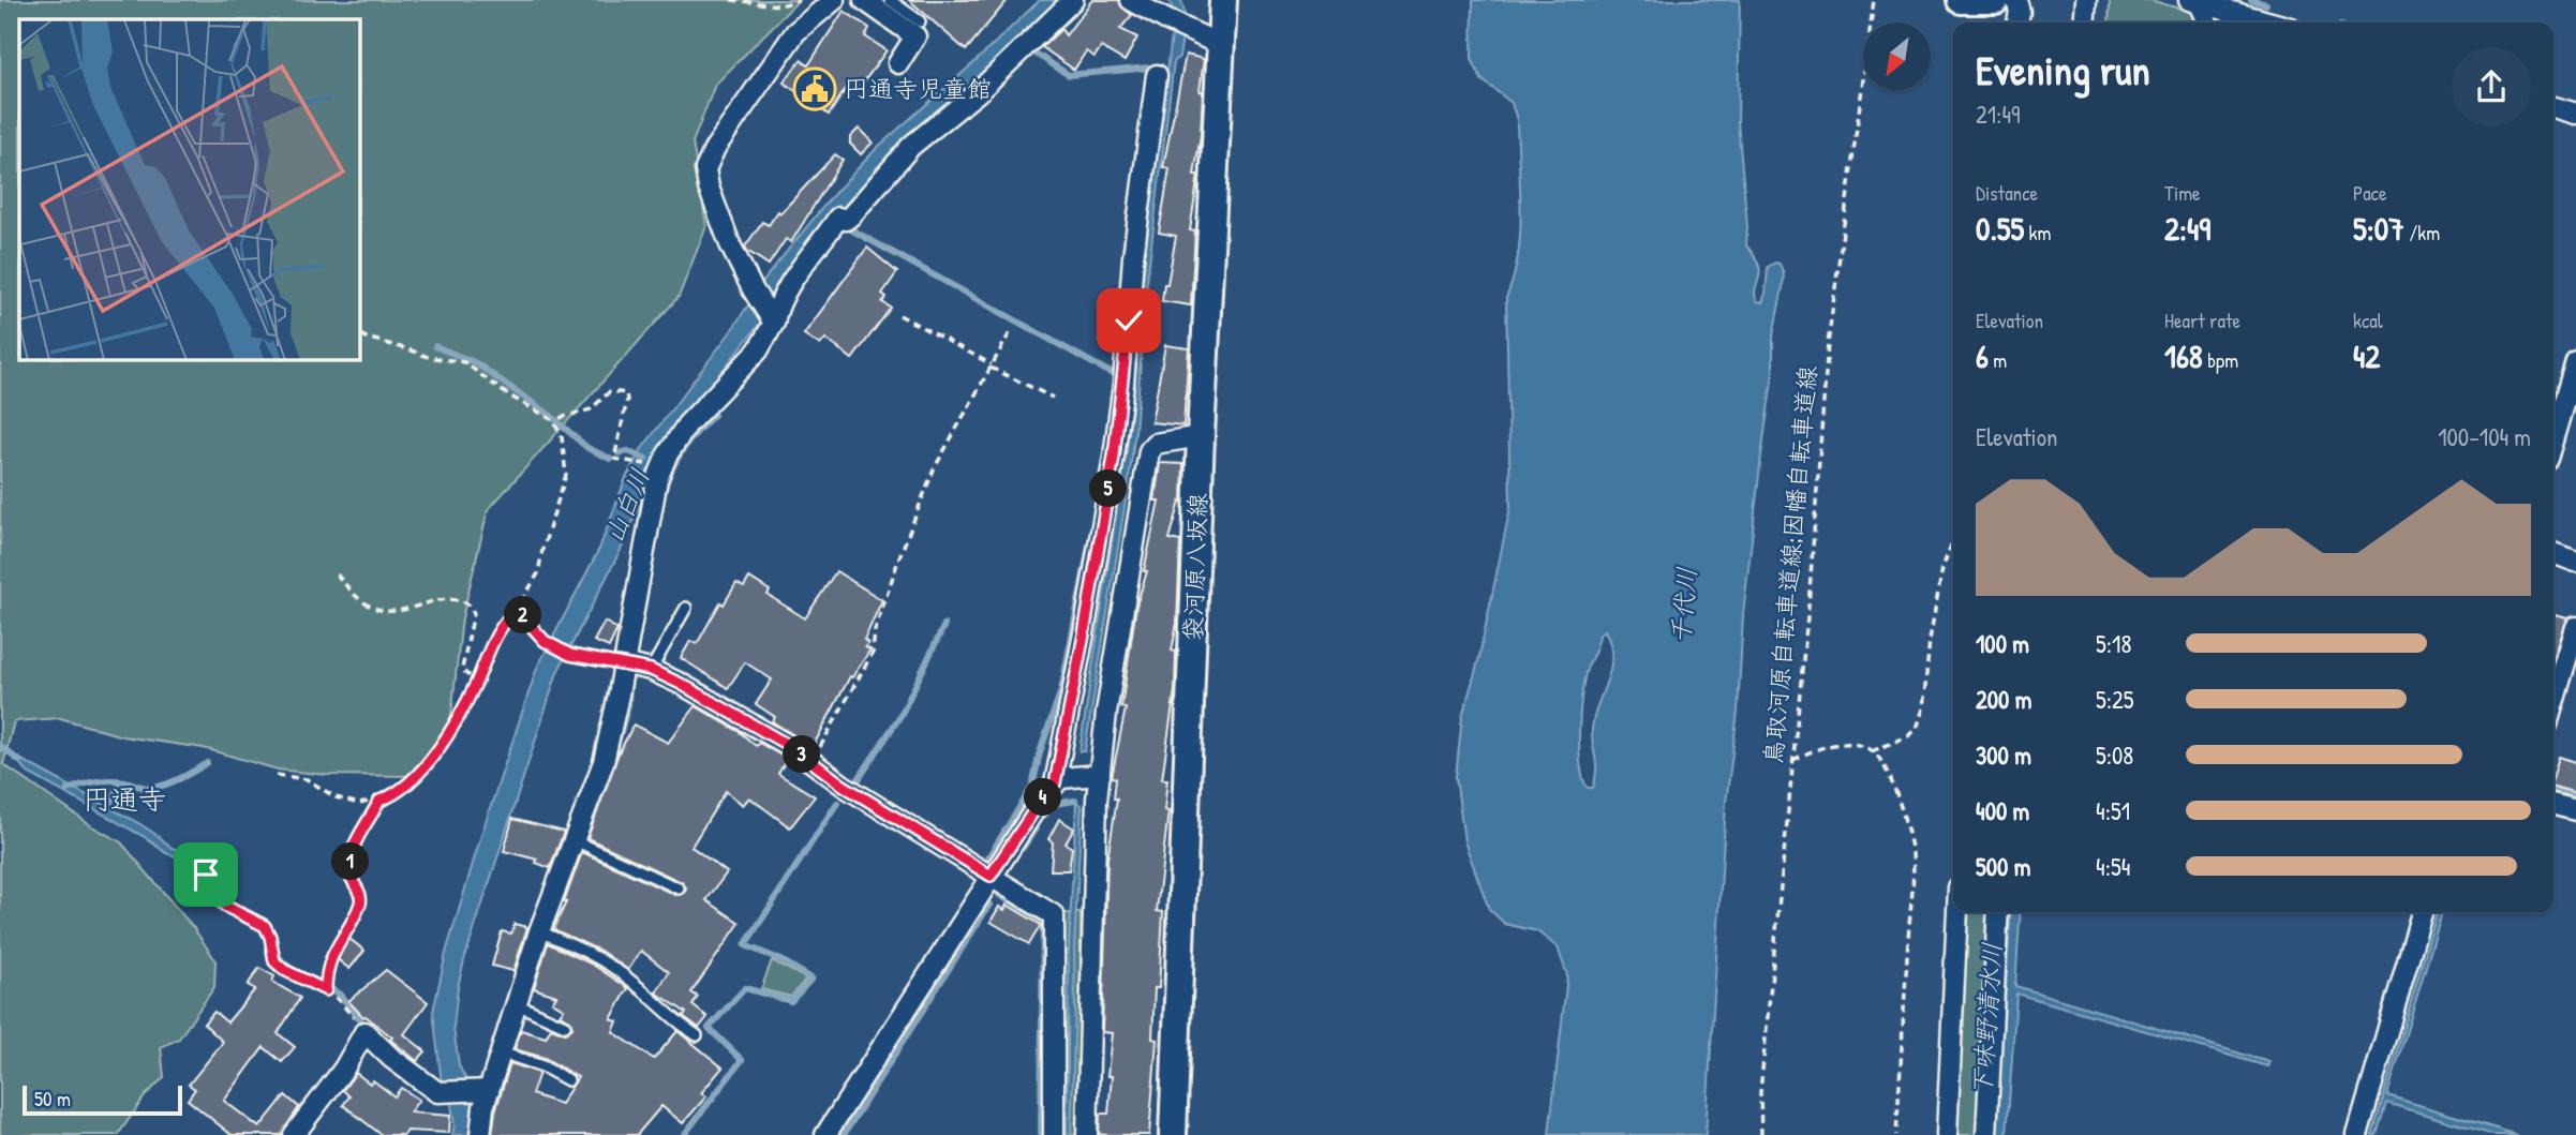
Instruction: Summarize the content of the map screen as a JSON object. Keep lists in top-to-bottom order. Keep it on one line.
{"streets":{"main road":["袋河原八坂線"],"path":["鳥取河原自転車道線;因幡自転車道線"]},"districts":["円通寺"],"water":["山白川","千代川","下味野清水川"],"places":{"public building":["円通寺児童館"]},"scale_bar":"50 m","north":"bottom left","page":{"heading":["Evening run","21:49"],"stats":[["Distance","0.55 km"],["Time","2:49"],["Pace","5:07 /km"],["Elevation","6 m"],["Heart rate","168 bpm"],["kcal","42"]],"chart":["Elevation","100–104 m"],"pins":["5","2","3","4","1"],"list":[{"name":"100 m","note":"5:18"},{"name":"200 m","note":"5:25"},{"name":"300 m","note":"5:08"},{"name":"400 m","note":"4:51"},{"name":"500 m","note":"4:54"}],"scale":"50 m"}}
